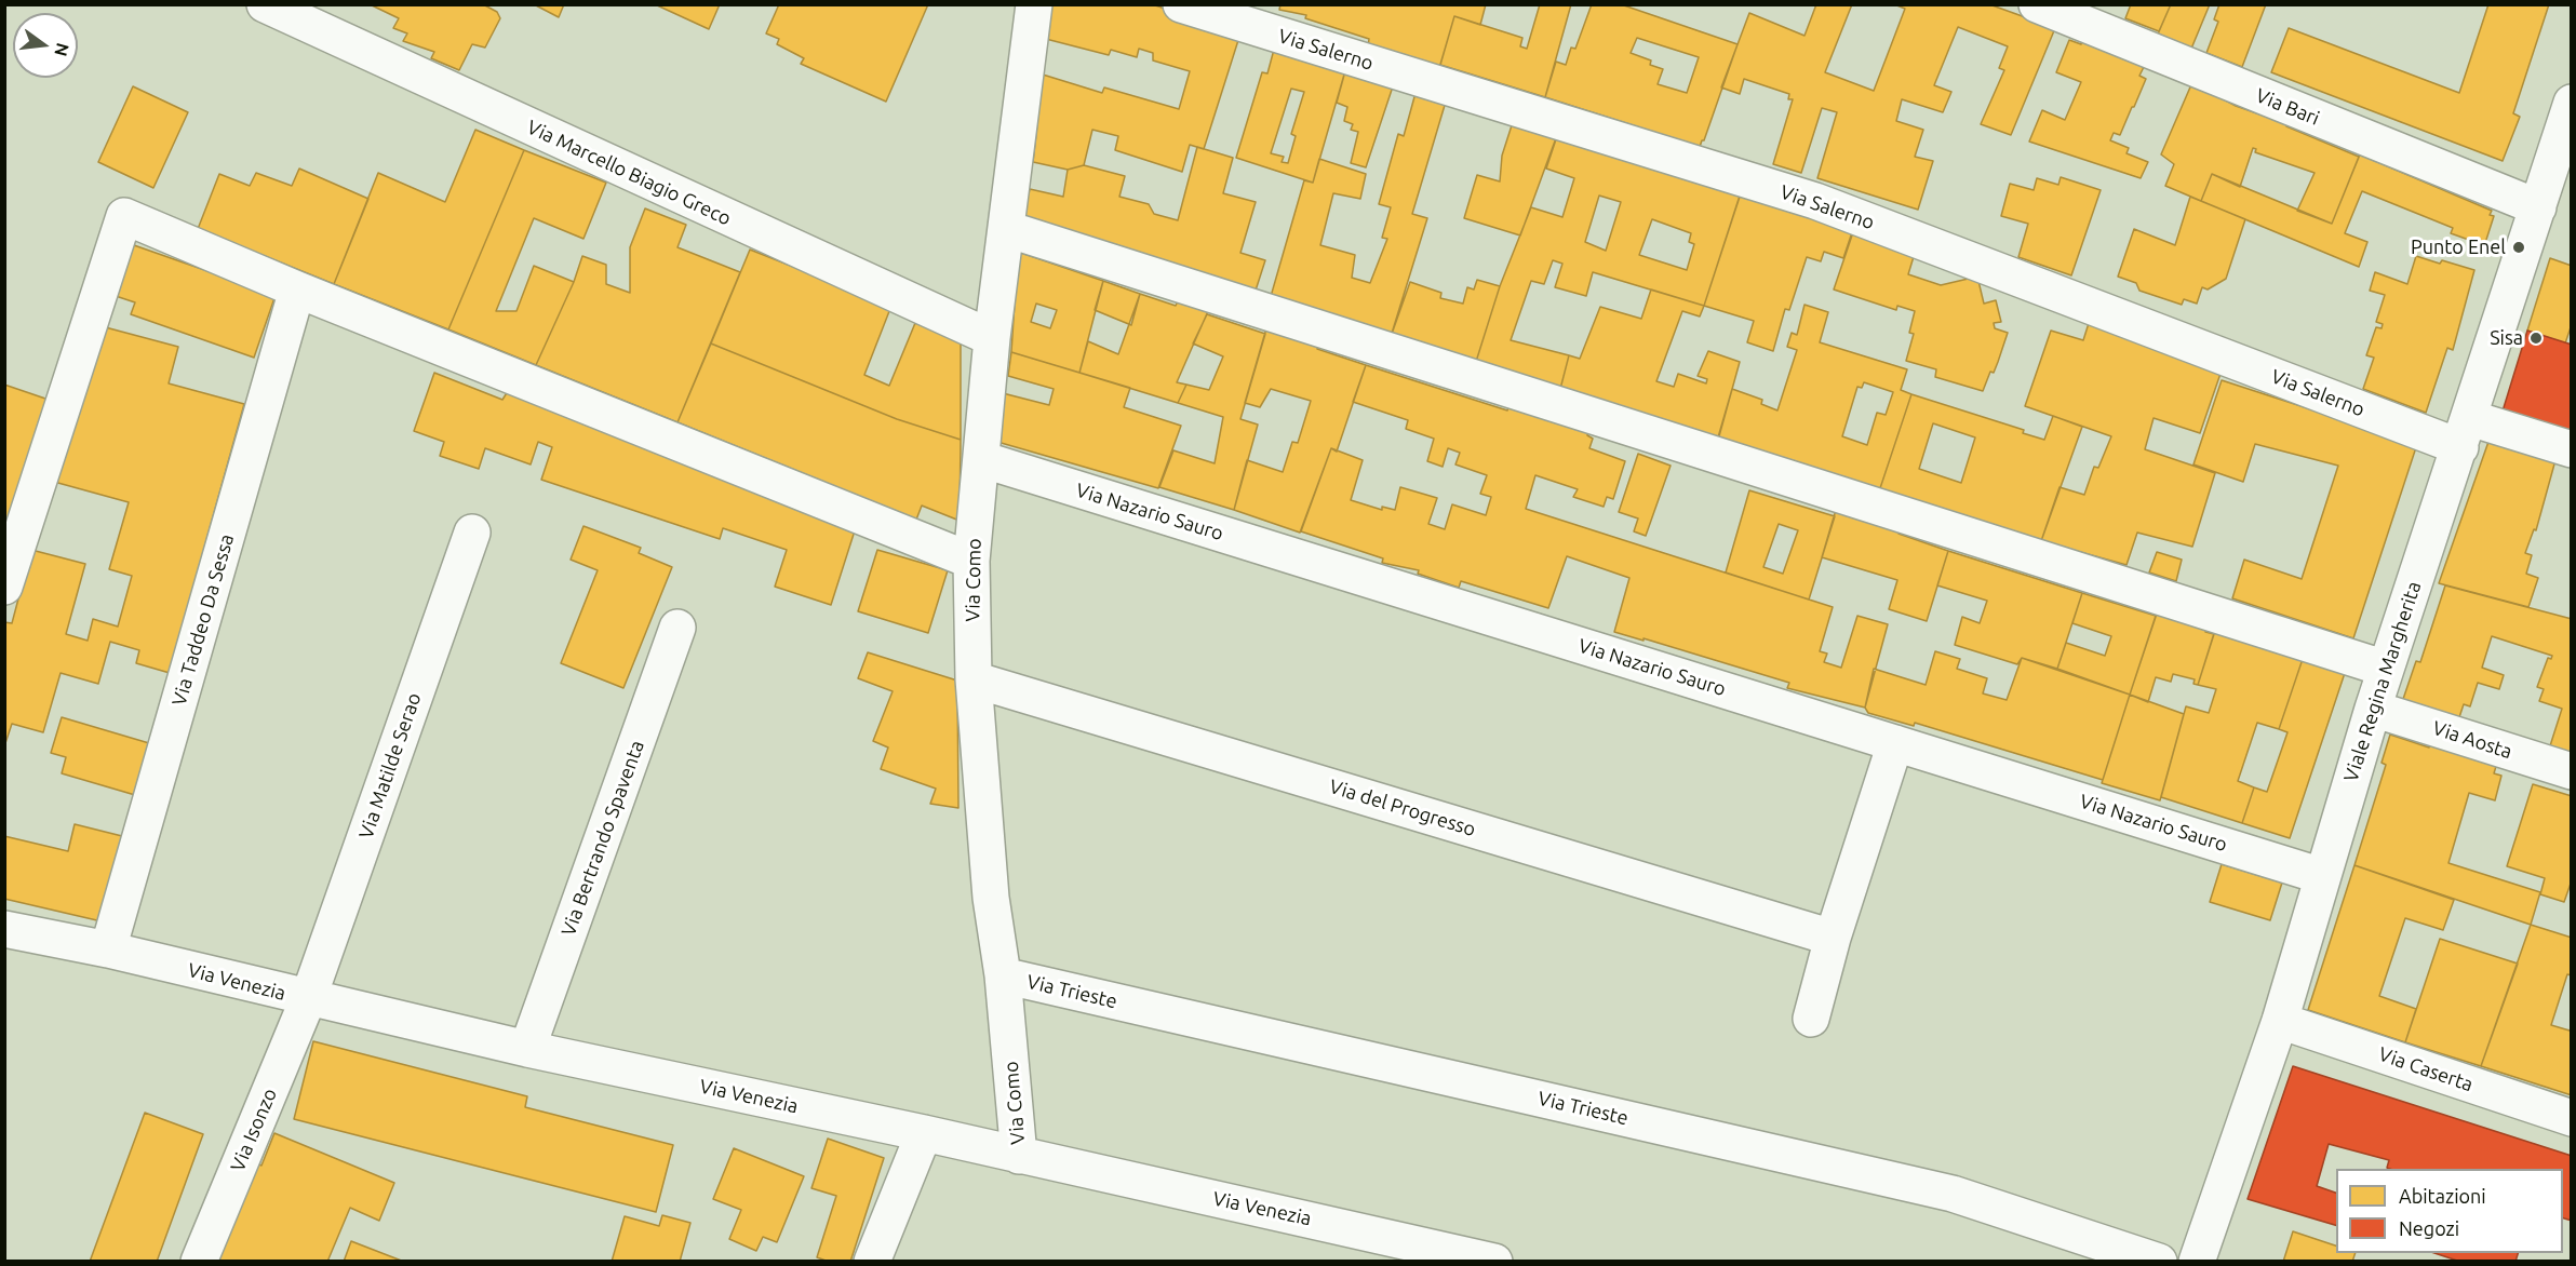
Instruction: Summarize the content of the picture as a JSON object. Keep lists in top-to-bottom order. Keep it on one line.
{"streets":{"street":["Via Salerno","Via Bari","Via Marcello Biagio Greco","Via Nazario Sauro","Via Como","Via Taddeo Da Sessa","Viale Regina Margherita","Via Aosta","Via Matilde Serao","Via del Progresso","Via Bertrando Spaventa","Via Venezia","Via Trieste","Via Caserta","Via Isonzo"]},"crossings":[["Via Salerno","Viale Regina Margherita"],["Via Bari","Viale Regina Margherita"],["Via Marcello Biagio Greco","Via Como"],["Via Nazario Sauro","Via Como"],["Via Nazario Sauro","Viale Regina Margherita"],["Via Como","Via del Progresso"],["Via Como","Via Venezia"],["Via Como","Via Trieste"],["Via Taddeo Da Sessa","Via Venezia"],["Viale Regina Margherita","Via Aosta"],["Viale Regina Margherita","Via Caserta"],["Via Matilde Serao","Via Venezia"],["Via Matilde Serao","Via Isonzo"],["Via Bertrando Spaventa","Via Venezia"],["Via Venezia","Via Isonzo"]],"places":["Punto Enel","Sisa"],"legend":["Abitazioni","Negozi"],"north":"right"}
